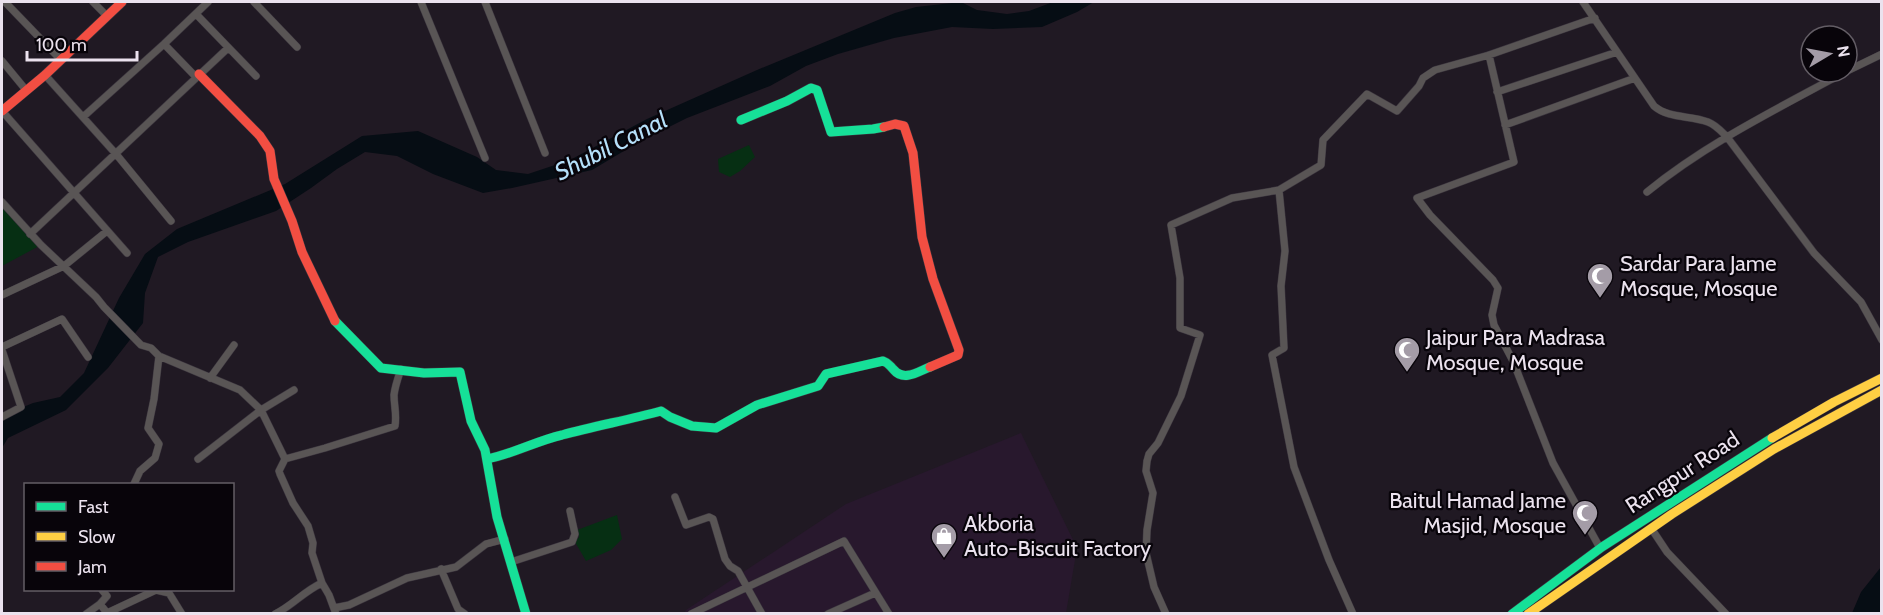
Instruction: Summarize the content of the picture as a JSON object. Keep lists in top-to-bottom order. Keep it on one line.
{"streets":{"main road":["Rangpur Road"]},"water":["Shubil Canal"],"places":{"mosque":["Sardar Para Jame Mosque, Mosque","Jaipur Para Madrasa Mosque, Mosque","Baitul Hamad Jame Masjid, Mosque"],"shop":["Akboria Auto-Biscuit Factory"]},"legend":["Fast","Slow","Jam"],"scale_bar":"100 m","north":"right"}
